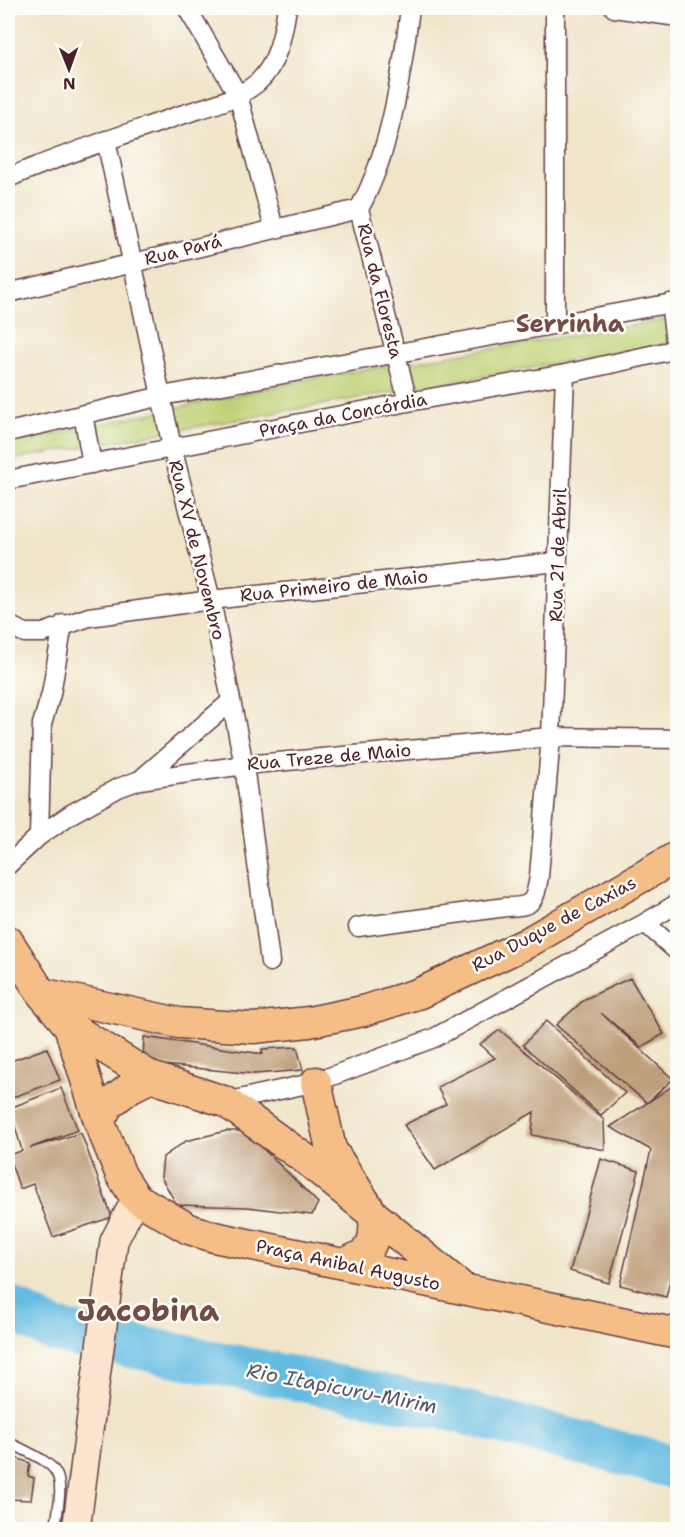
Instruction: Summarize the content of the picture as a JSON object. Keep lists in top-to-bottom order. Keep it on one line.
{"streets":{"main road":["Rua Duque de Caxias","Praça Anibal Augusto"],"street":["Rua Pará","Rua da Floresta","Praça da Concórdia","Rua XV de Novembro","Rua 21 de Abril","Rua Primeiro de Maio","Rua Treze de Maio"]},"crossings":[["Rua Pará","Rua da Floresta"],["Rua Pará","Rua XV de Novembro"],["Rua da Floresta","Praça da Concórdia"],["Praça da Concórdia","Rua XV de Novembro"],["Praça da Concórdia","Rua 21 de Abril"],["Rua XV de Novembro","Rua Primeiro de Maio"],["Rua XV de Novembro","Rua Treze de Maio"],["Rua 21 de Abril","Rua Primeiro de Maio"],["Rua 21 de Abril","Rua Treze de Maio"],["Rua 21 de Abril","Rua Duque de Caxias"],["Rua Treze de Maio","Rua Duque de Caxias"]],"districts":["Serrinha","Jacobina"],"water":["Rio Itapicuru-Mirim"],"north":"bottom"}
